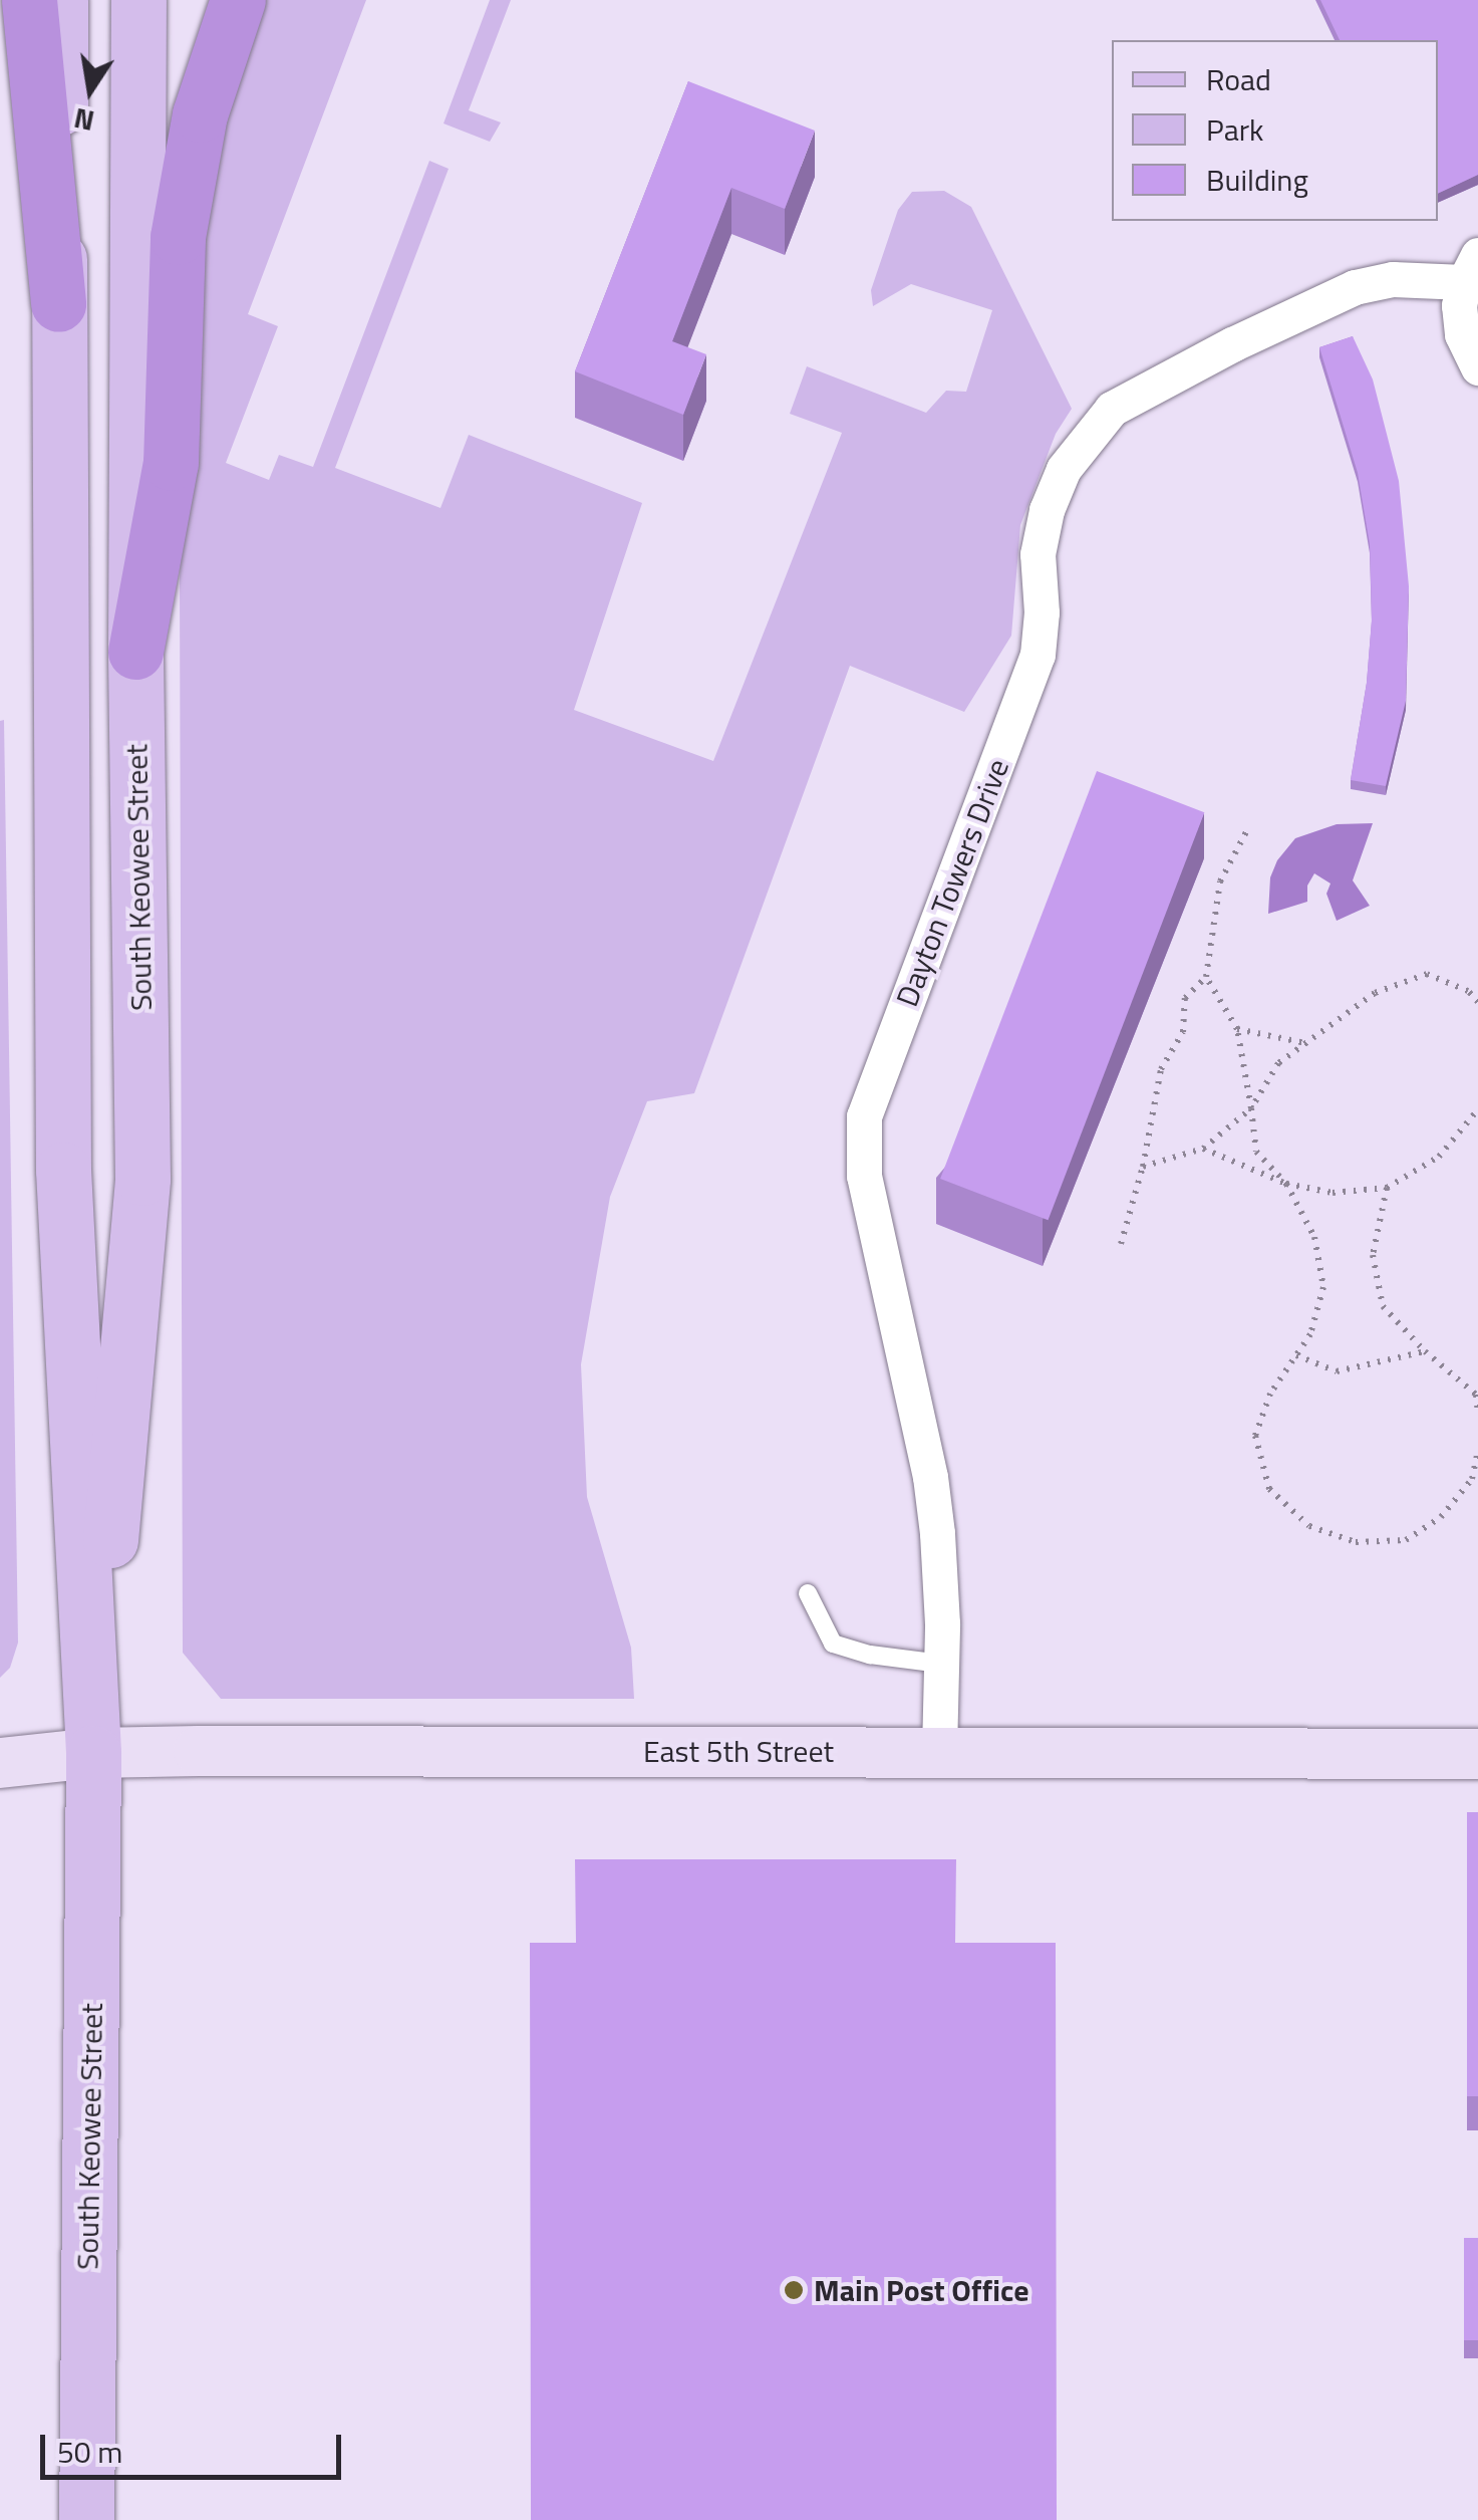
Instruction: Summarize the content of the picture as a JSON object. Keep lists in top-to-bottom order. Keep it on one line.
{"streets":{"main road":["South Keowee Street","East 5th Street"],"street":["Dayton Towers Drive"]},"crossings":[["South Keowee Street","East 5th Street"],["Dayton Towers Drive","East 5th Street"]],"places":["Main Post Office"],"legend":["Road","Park","Building"],"scale_bar":"50 m","north":"bottom"}
